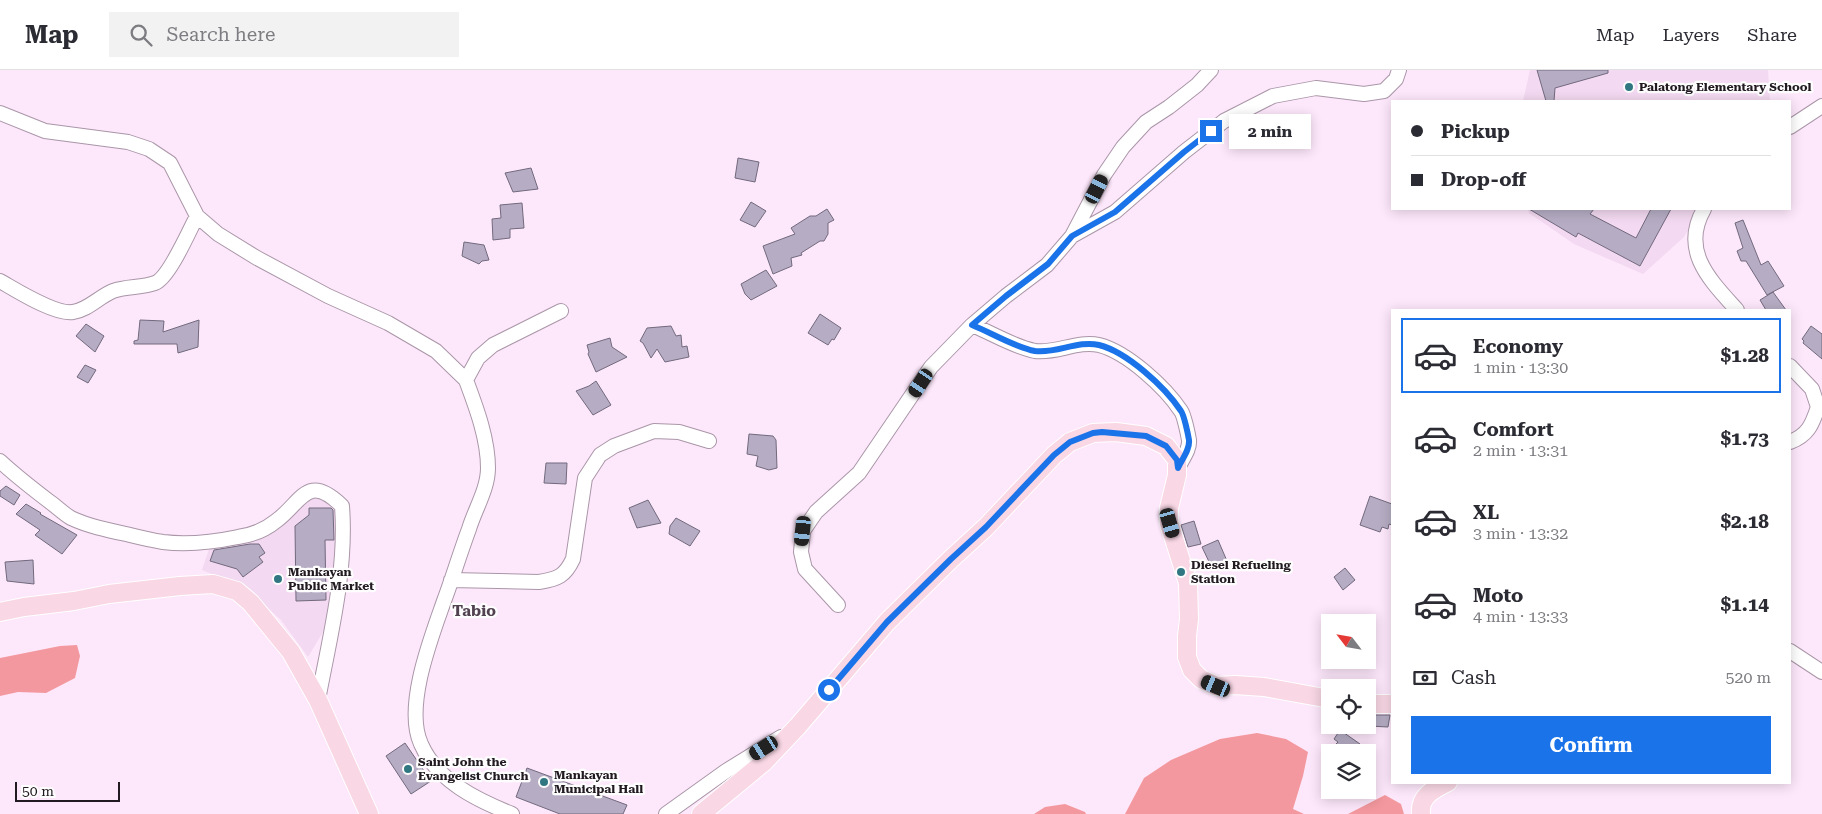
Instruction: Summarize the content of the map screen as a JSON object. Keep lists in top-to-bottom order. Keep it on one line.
{"districts":["Tabio"],"places":["Palatong Elementary School","Diesel Refueling Station","Mankayan Public Market","Saint John the Evangelist Church","Mankayan Municipal Hall"],"scale_bar":"50 m","north":"top left","page":{"header":"Map","search":"Search here","nav":["Map","Layers","Share"],"banner":["Pickup","Drop-off"],"bubble":"2 min","list":[{"name":"Economy","note":"1 min · 13:30","value":"$1.28"},{"name":"Comfort","note":"2 min · 13:31","value":"$1.73"},{"name":"XL","note":"3 min · 13:32","value":"$2.18"},{"name":"Moto","note":"4 min · 13:33","value":"$1.14"}],"pay":["Cash","520 m"],"buttons":"Confirm","scale":"50 m"}}
